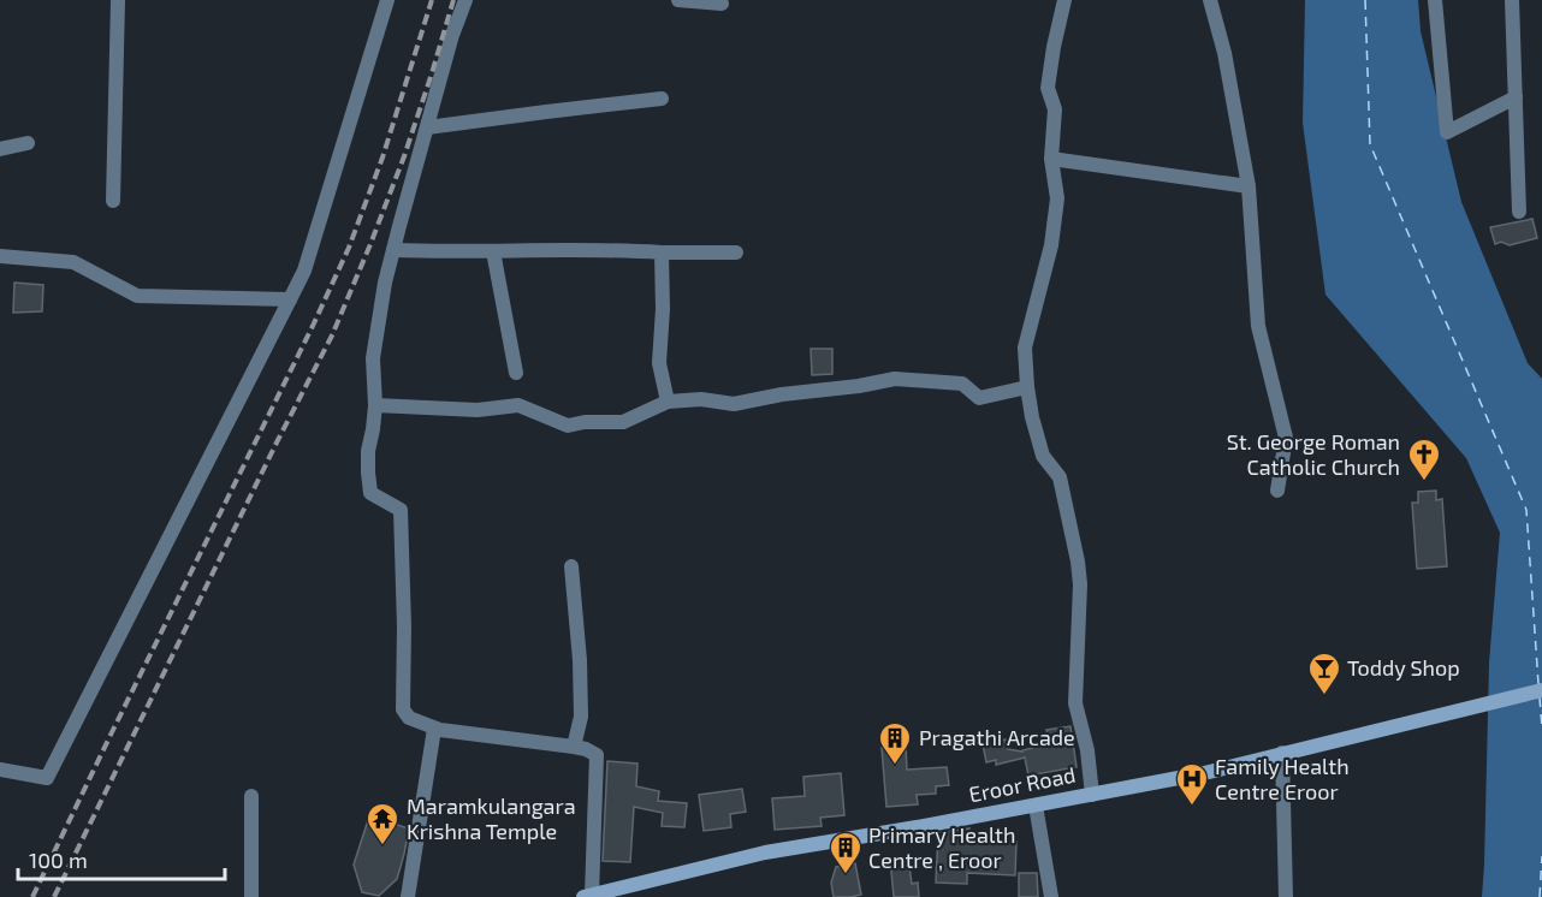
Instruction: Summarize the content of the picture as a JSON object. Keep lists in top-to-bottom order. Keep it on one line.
{"streets":{"main road":["Eroor Road"]},"places":{"church":["St. George Roman Catholic Church"],"bar":["Toddy Shop"],"building":["Pragathi Arcade","Primary Health Centre , Eroor"],"hospital":["Family Health Centre Eroor"],"temple":["Maramkulangara Krishna Temple"]},"scale_bar":"100 m"}
